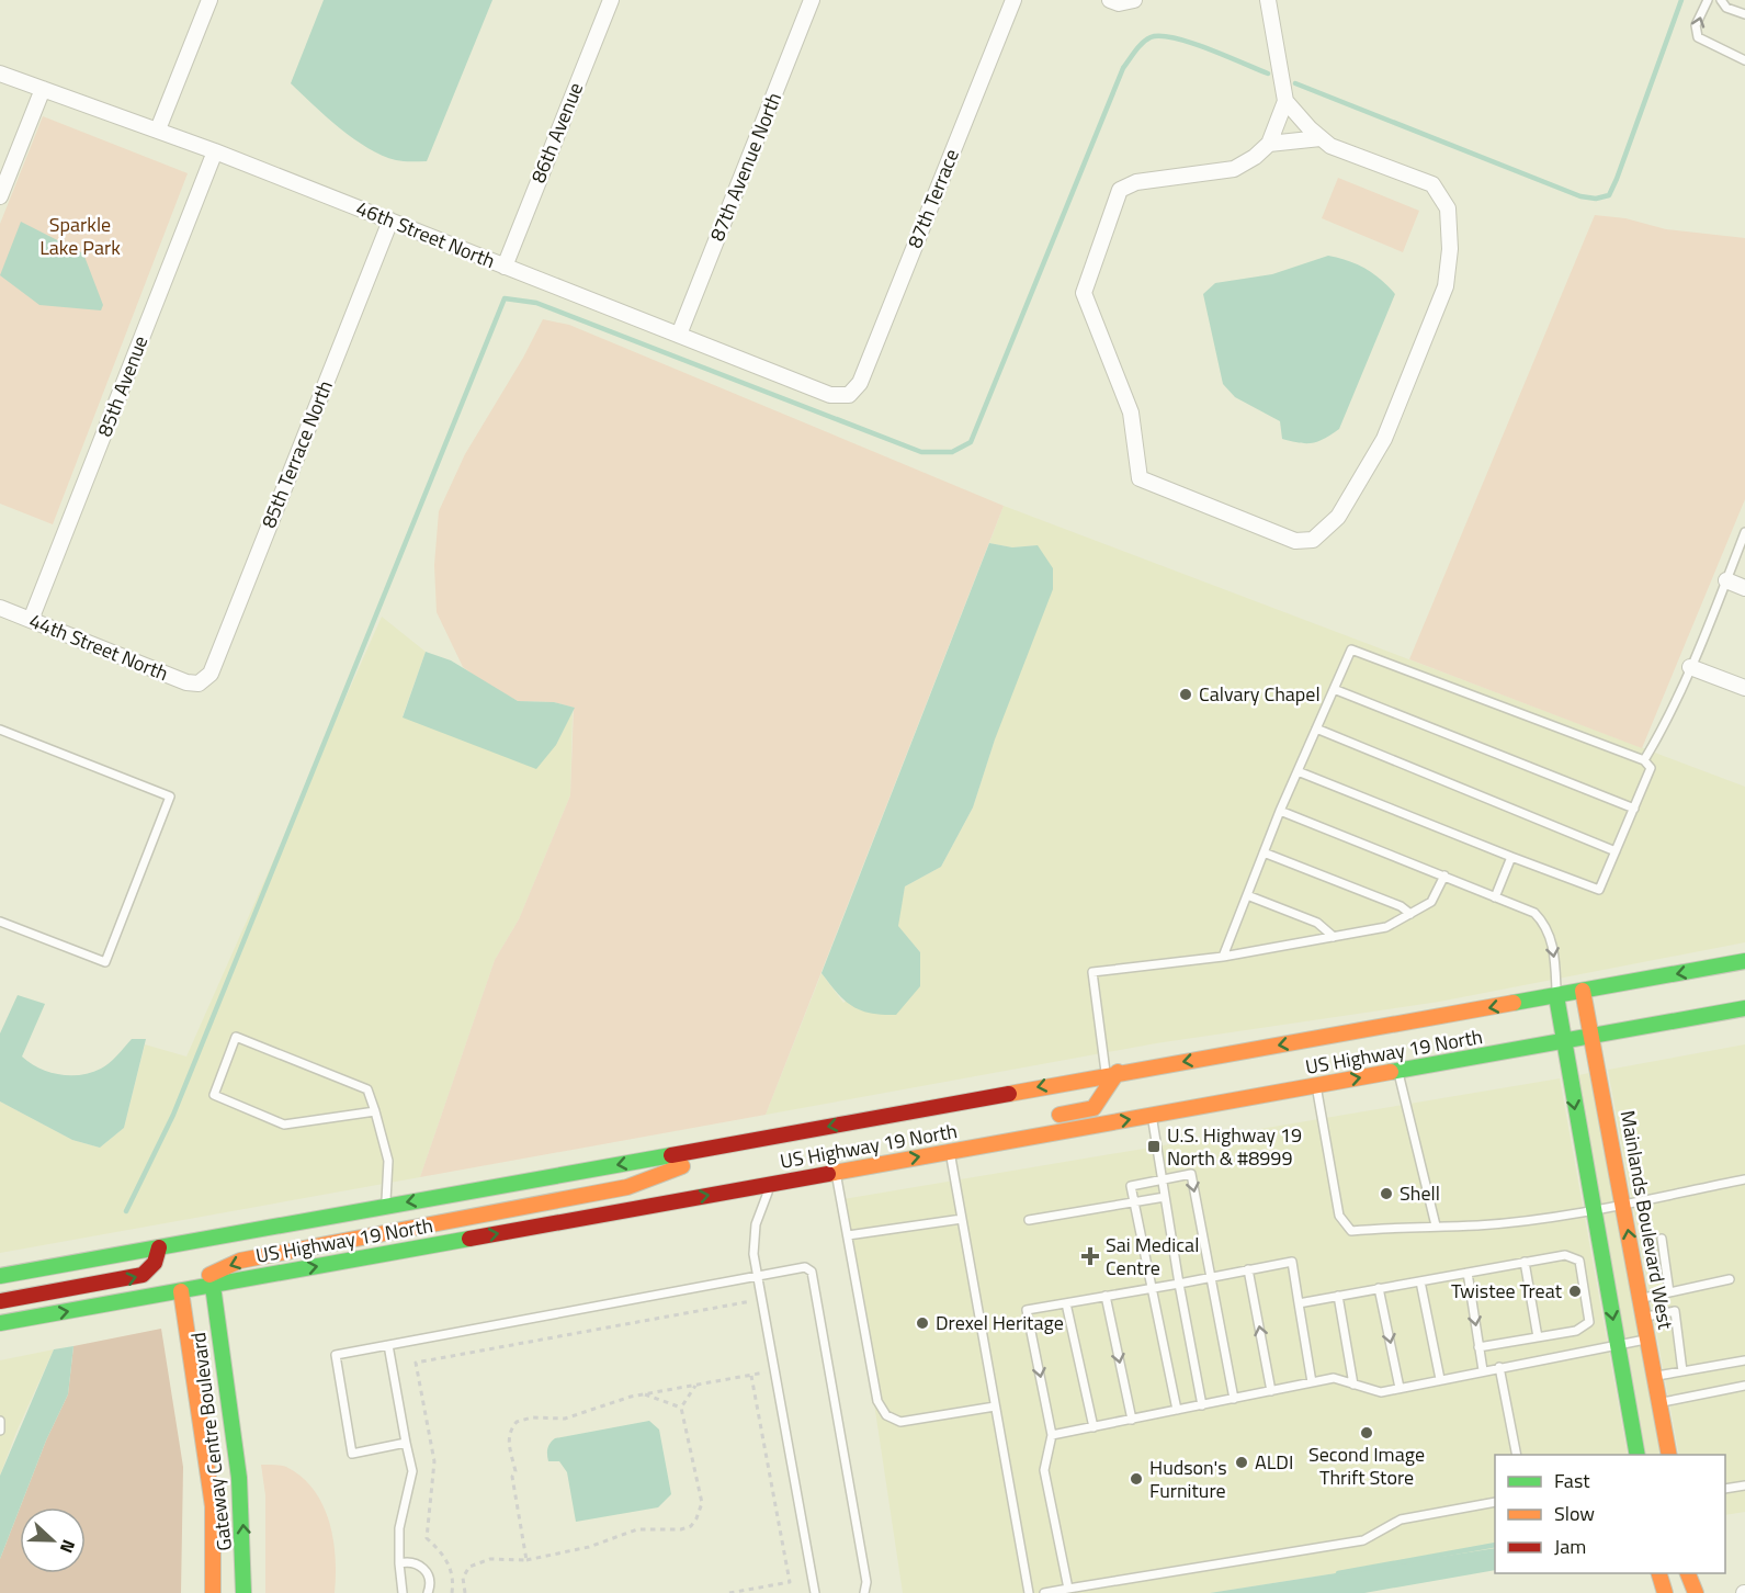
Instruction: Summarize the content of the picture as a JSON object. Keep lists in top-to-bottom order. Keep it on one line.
{"streets":{"main road":["US Highway 19 North","Mainlands Boulevard West","Gateway Centre Boulevard"],"street":["86th Avenue","87th Avenue North","87th Terrace","46th Street North","85th Avenue","85th Terrace North","44th Street North"]},"crossings":[["86th Avenue","46th Street North"],["87th Avenue North","46th Street North"],["87th Terrace","46th Street North"],["46th Street North","85th Avenue"],["46th Street North","85th Terrace North"],["85th Avenue","44th Street North"],["85th Terrace North","44th Street North"],["US Highway 19 North","Mainlands Boulevard West"],["US Highway 19 North","Gateway Centre Boulevard"]],"parks":["Sparkle Lake Park"],"places":{"other":["Calvary Chapel","Shell","Twistee Treat","Drexel Heritage","Second Image Thrift Store","ALDI","Hudson's Furniture"],"transit":["U.S. Highway 19 North & #8999"],"health":["Sai Medical Centre"]},"legend":["Fast","Slow","Jam"],"north":"right"}
